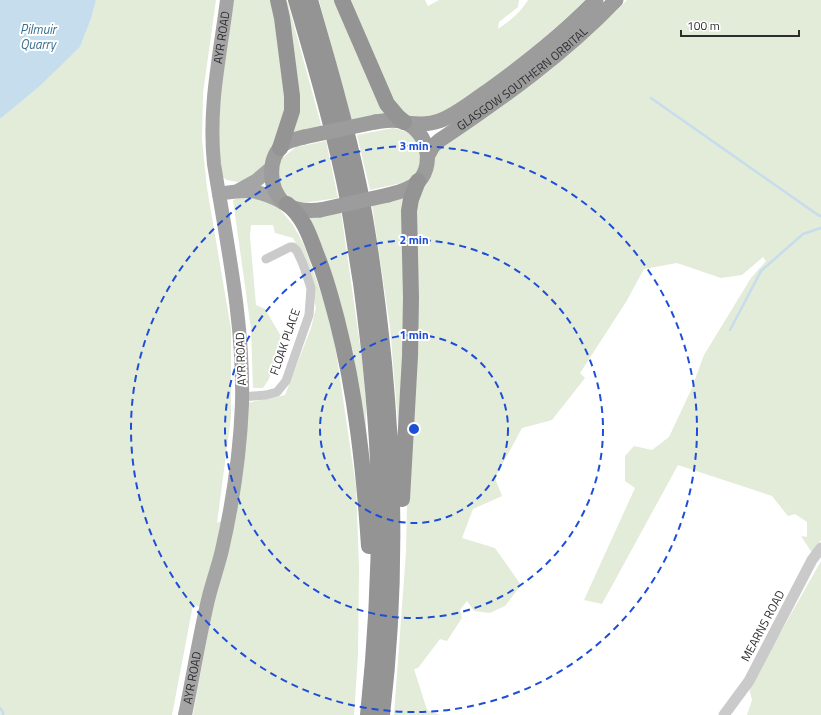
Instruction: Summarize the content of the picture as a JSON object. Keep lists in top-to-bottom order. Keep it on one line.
{"streets":{"highway":["GLASGOW SOUTHERN ORBITAL"],"main road":["AYR ROAD"],"street":["FLOAK PLACE","MEARNS ROAD"]},"crossings":[["AYR ROAD","FLOAK PLACE"]],"water":["Pilmuir Quarry"],"scale_bar":"100 m","rings":["3 min","2 min","1 min"]}
